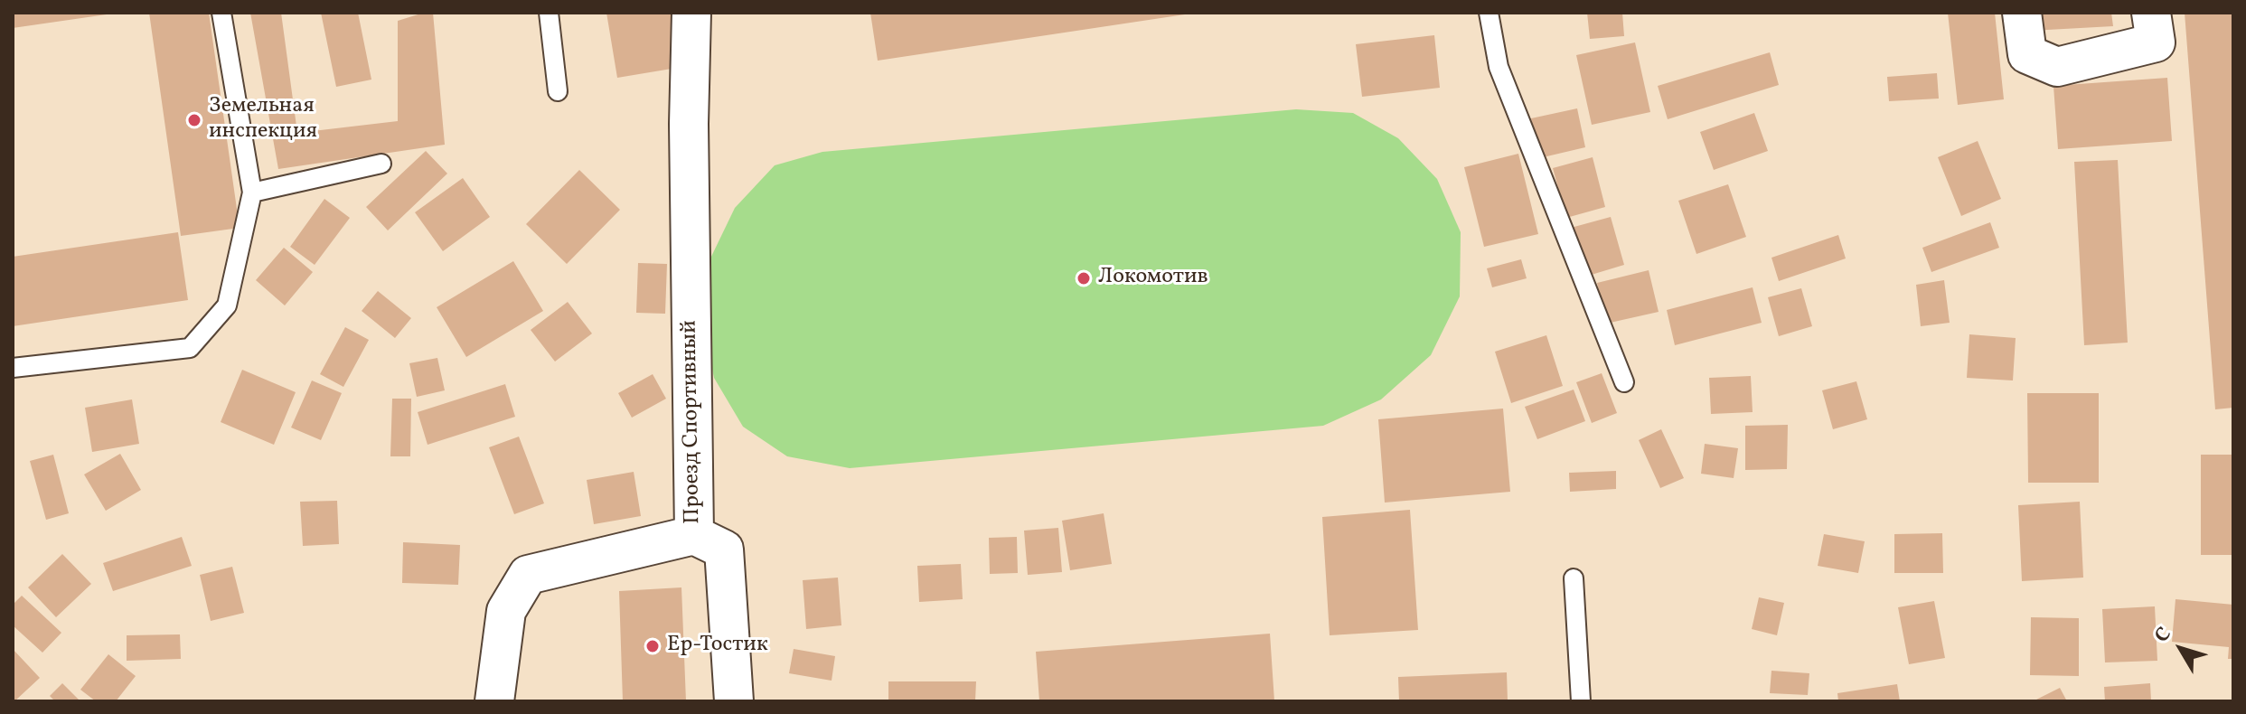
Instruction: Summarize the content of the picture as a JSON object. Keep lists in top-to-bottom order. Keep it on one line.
{"streets":{"street":["Проезд Спортивный"]},"places":["Земельная инспекция","Локомотив","Ер-Тостик"],"north":"top left"}
